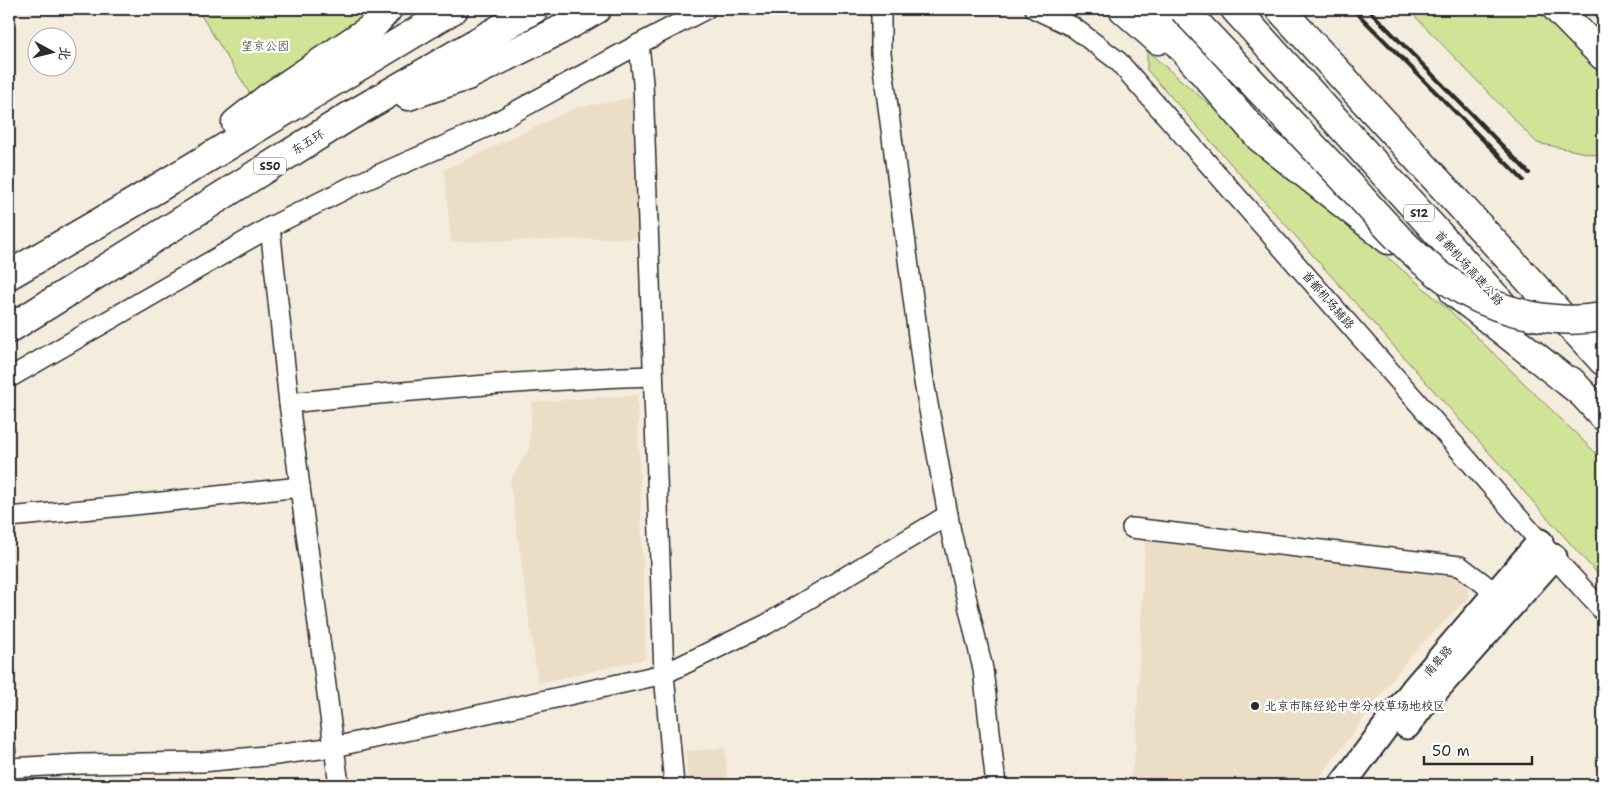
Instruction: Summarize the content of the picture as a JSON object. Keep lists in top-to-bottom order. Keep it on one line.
{"streets":{"highway":["东五环","S50","S12","首都机场高速公路"],"main road":["南皋路"],"street":["首都机场辅路"]},"crossings":[["首都机场辅路","南皋路"]],"parks":["望京公园"],"places":["北京市陈经纶中学分校草场地校区"],"scale_bar":"50 m","north":"right"}
